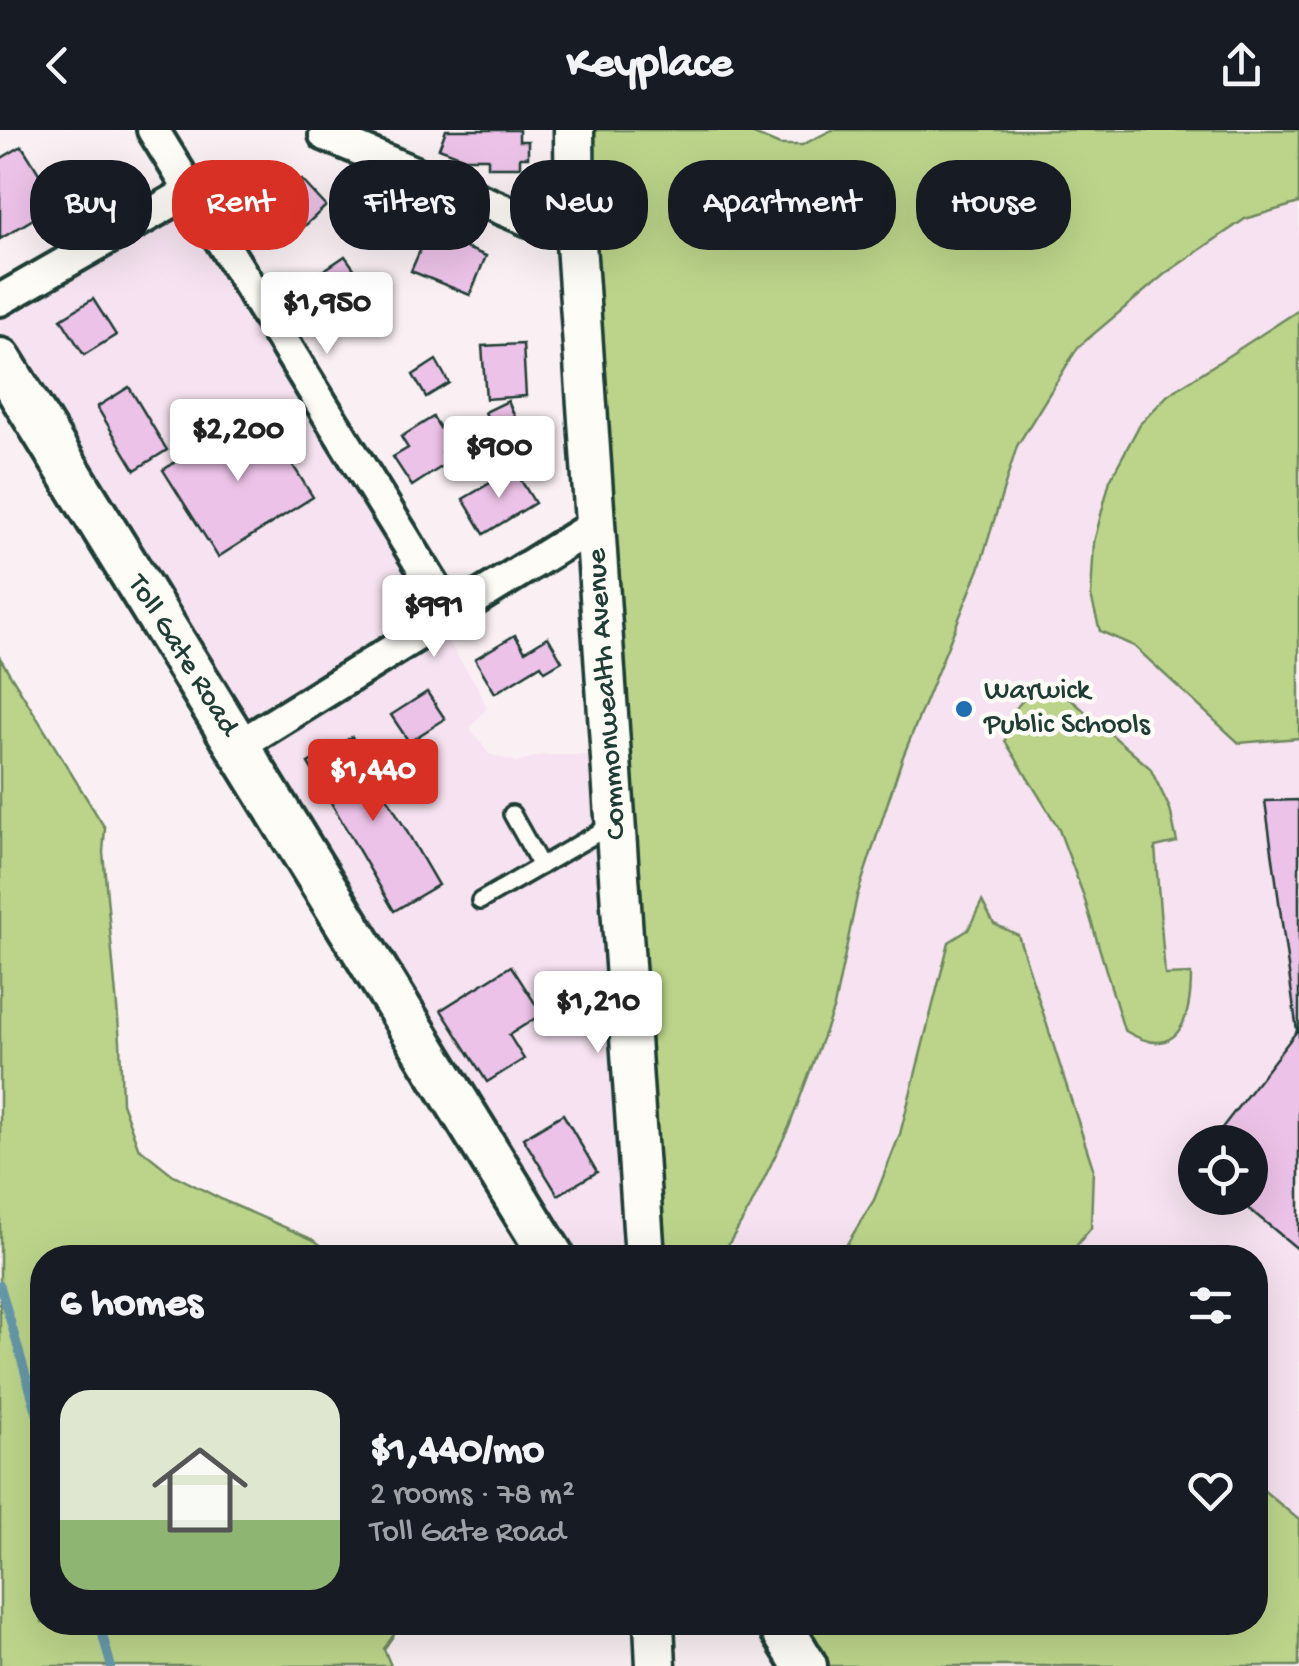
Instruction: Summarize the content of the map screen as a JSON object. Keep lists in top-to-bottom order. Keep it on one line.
{"streets":{"main road":["Toll Gate Road"],"street":["Commonwealth Avenue"]},"places":["Warwick Public Schools"],"page":{"header":"Keyplace","chip":["Buy","Rent","Filters","New","Apartment","House"],"price":["$1,950","$2,200","$900","$991","$1,440","$1,210"],"heading":"6 homes","list":[{"name":"$1,440/mo","note":"2 rooms · 78 m² · Toll Gate Road"}]}}
